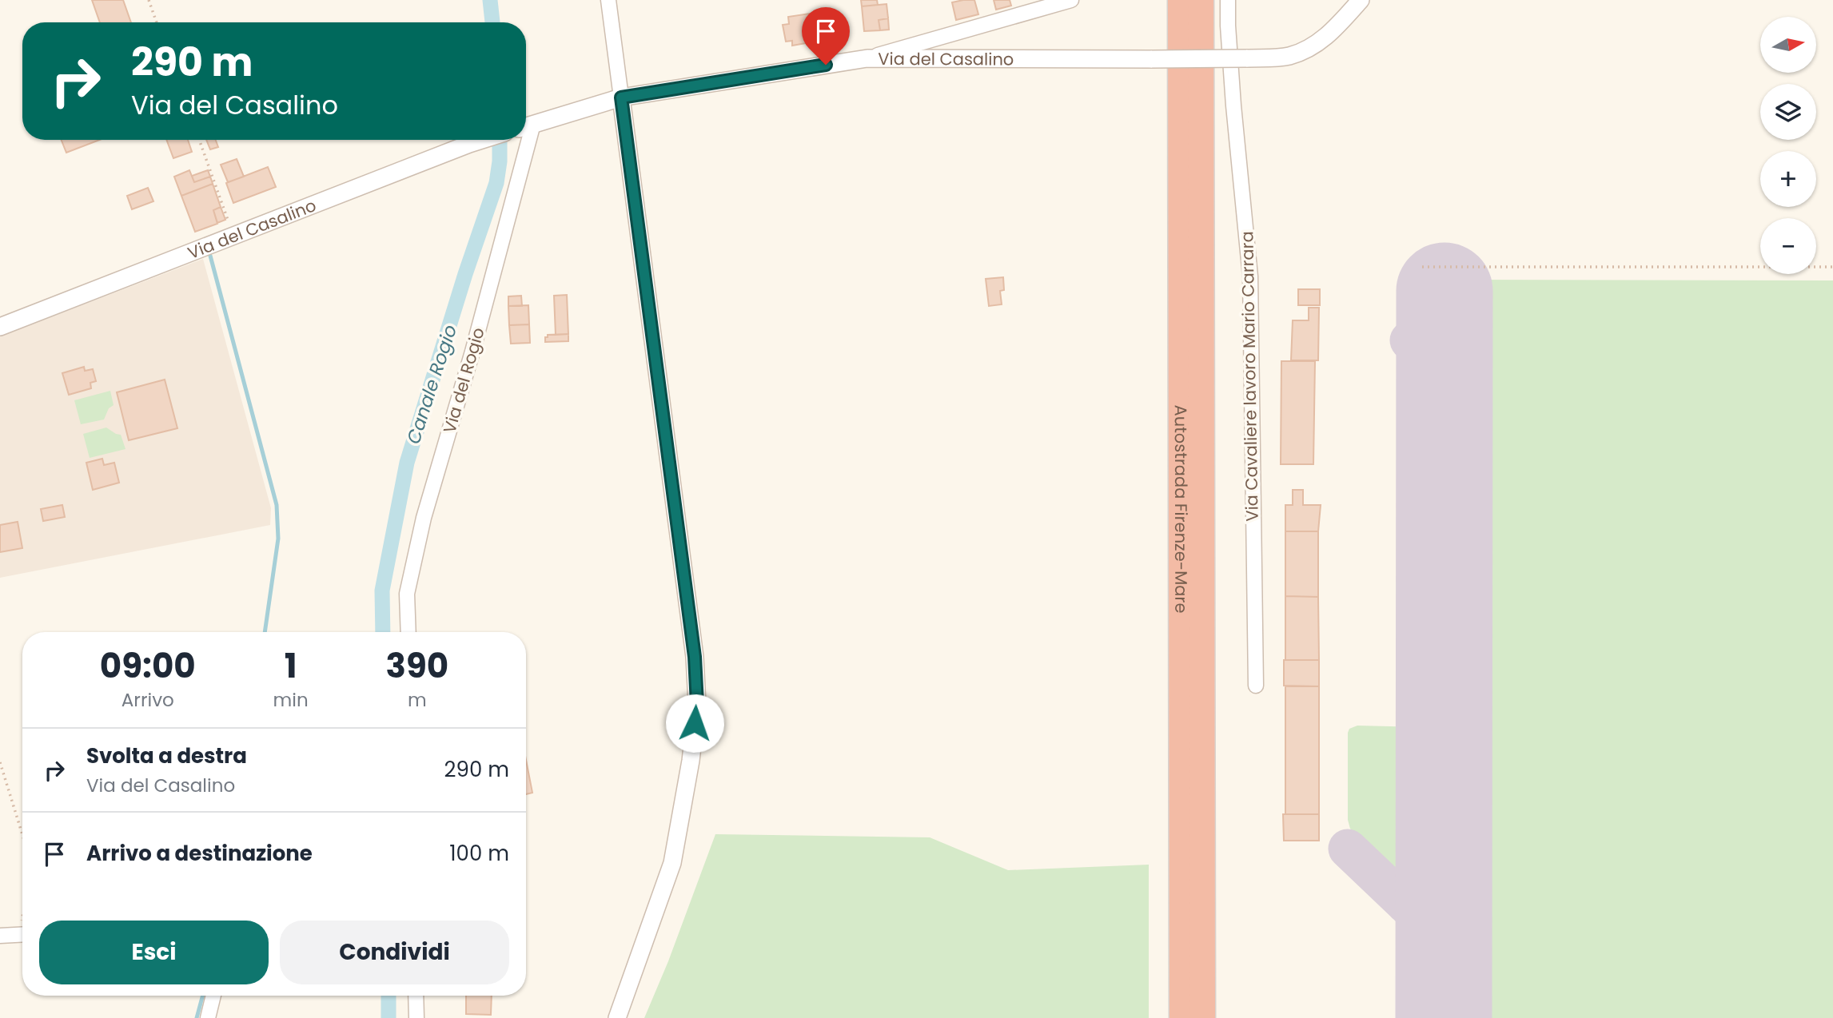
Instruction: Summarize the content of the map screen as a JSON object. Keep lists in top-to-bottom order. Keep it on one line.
{"streets":{"highway":["Autostrada Firenze-Mare"],"street":["Via del Casalino","Via Cavaliere lavoro Mario Carrara","Via del Rogio"]},"water":["Canale Rogio"],"north":"right","page":{"map_buttons":["+","−"],"turn":["290 m","Via del Casalino"],"eta":["09:00","Arrivo","1","min","390","m"],"list":[{"name":"Svolta a destra","note":"Via del Casalino","value":"290 m"},{"name":"Arrivo a destinazione","value":"100 m"}],"buttons":["Esci","Condividi"]}}
